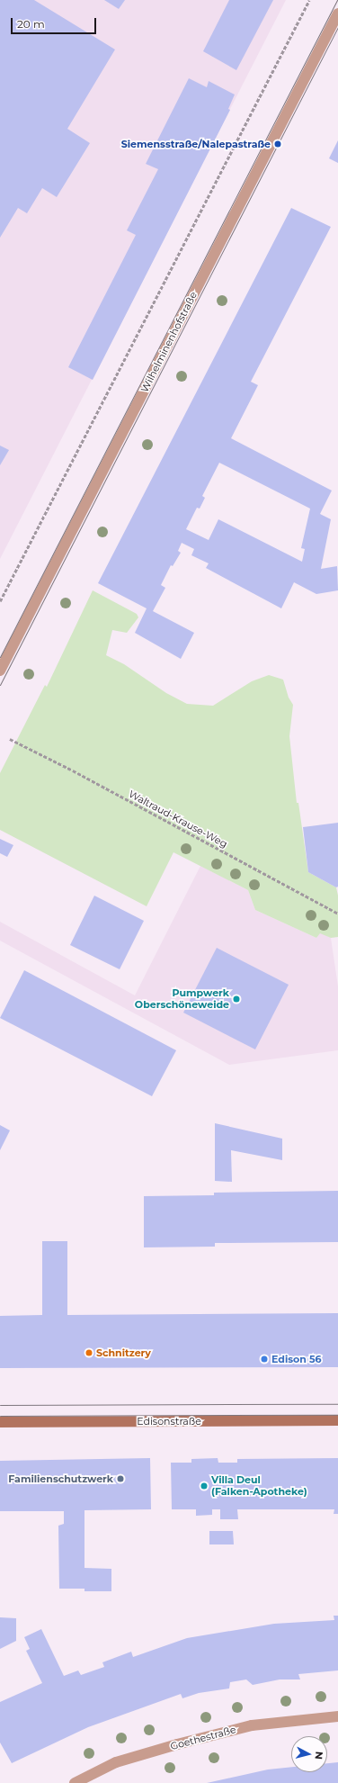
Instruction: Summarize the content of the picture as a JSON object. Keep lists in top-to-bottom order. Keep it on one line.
{"streets":{"main road":["Edisonstraße"],"street":["Wilhelminenhofstraße","Goethestraße"],"path":["Waltraud-Krause-Weg"]},"places":["Siemensstraße/Nalepastraße","Pumpwerk Oberschöneweide","Schnitzery","Edison 56","Familienschutzwerk","Villa Deul (Falken-Apotheke)"],"scale_bar":"20 m","north":"right"}
